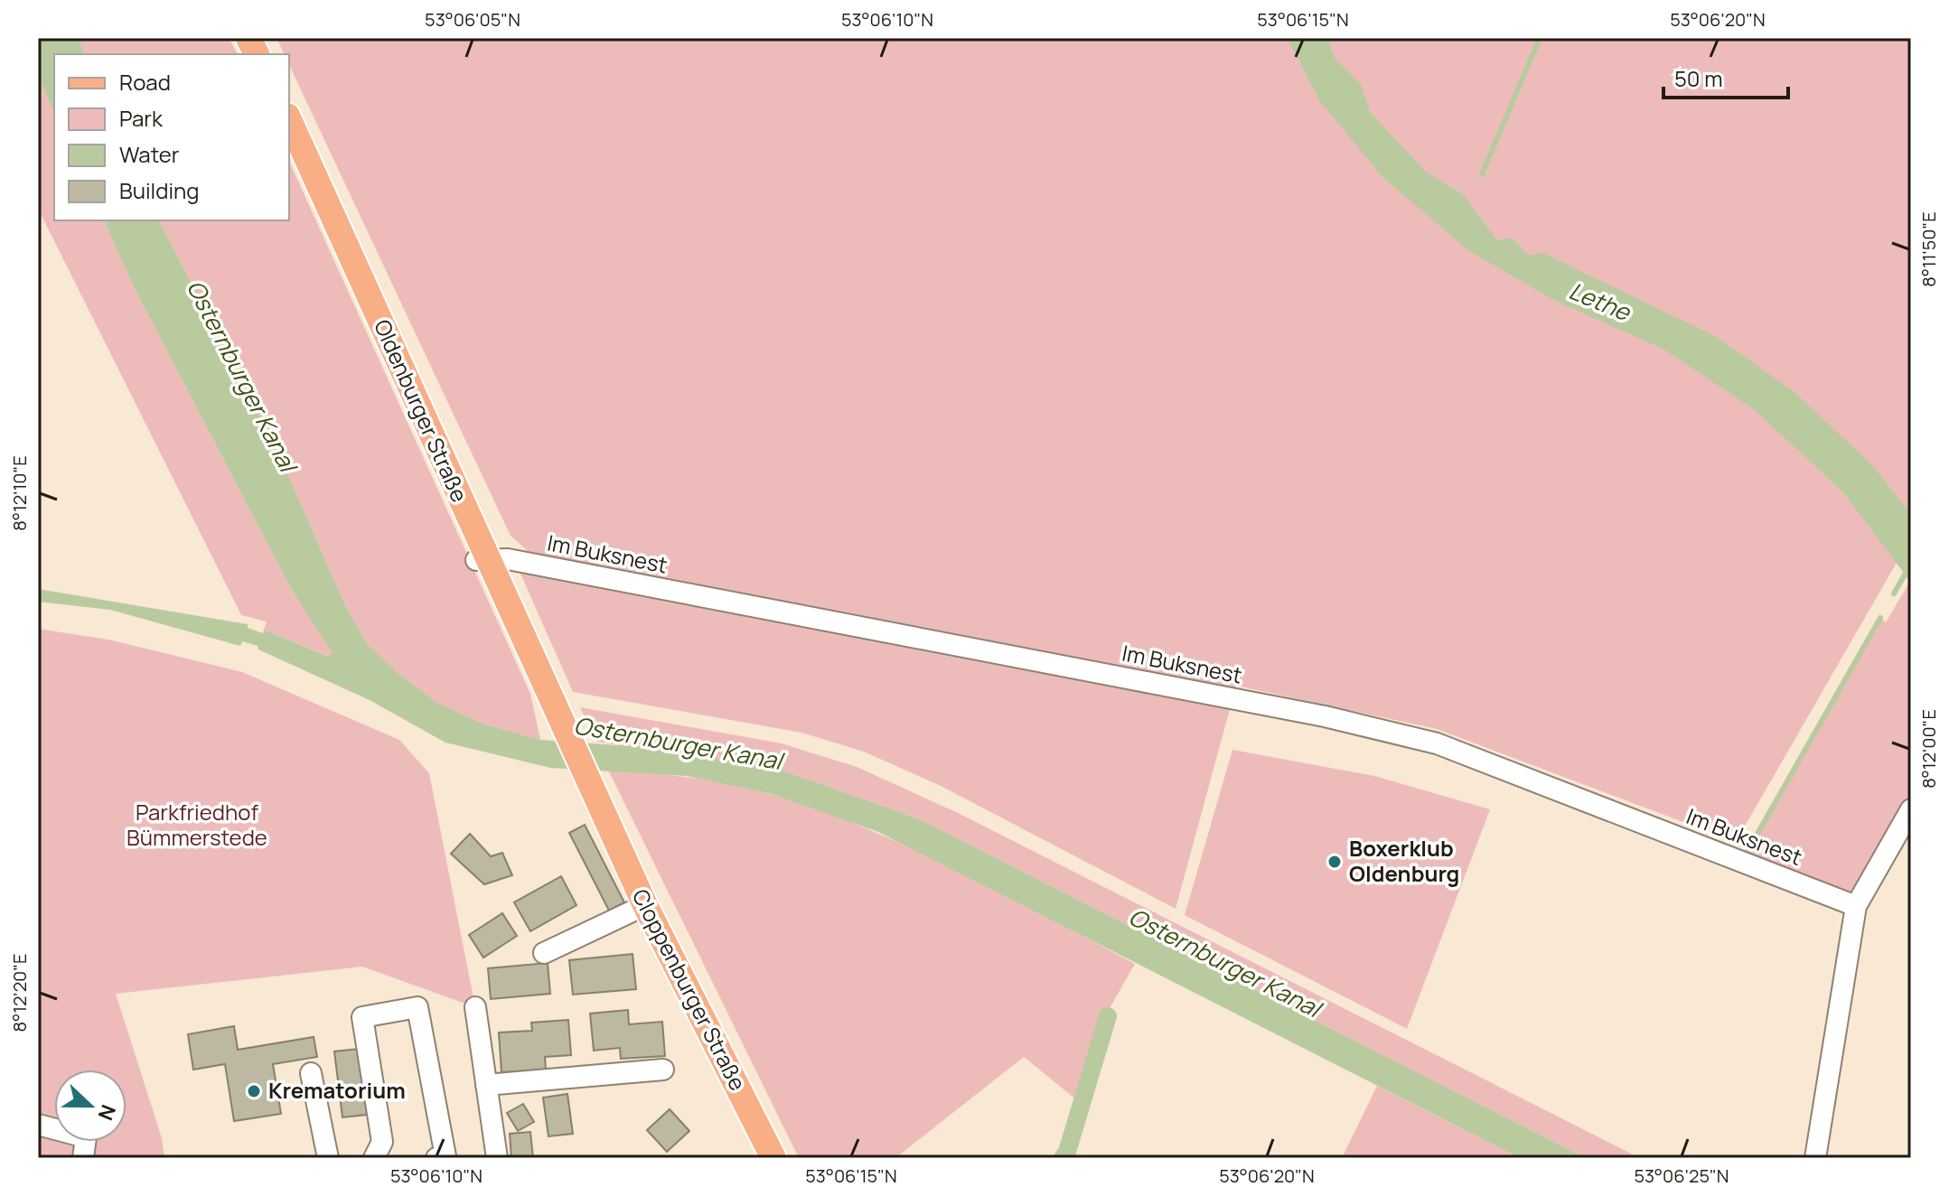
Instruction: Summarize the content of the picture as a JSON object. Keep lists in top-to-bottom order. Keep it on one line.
{"streets":{"main road":["Oldenburger Straße","Cloppenburger Straße"],"street":["Im Buksnest"]},"crossings":[["Oldenburger Straße","Im Buksnest"],["Oldenburger Straße","Cloppenburger Straße"]],"water":["Lethe","Osternburger Kanal"],"parks":["Parkfriedhof Bümmerstede"],"places":["Boxerklub Oldenburg","Krematorium"],"legend":["Road","Park","Water","Building"],"scale_bar":"50 m","north":"right","coordinates":["53°06'05\"N","53°06'10\"N","53°06'15\"N","53°06'20\"N","8°11'50\"E","8°12'10\"E","8°12'00\"E","8°12'20\"E","53°06'25\"N"]}
